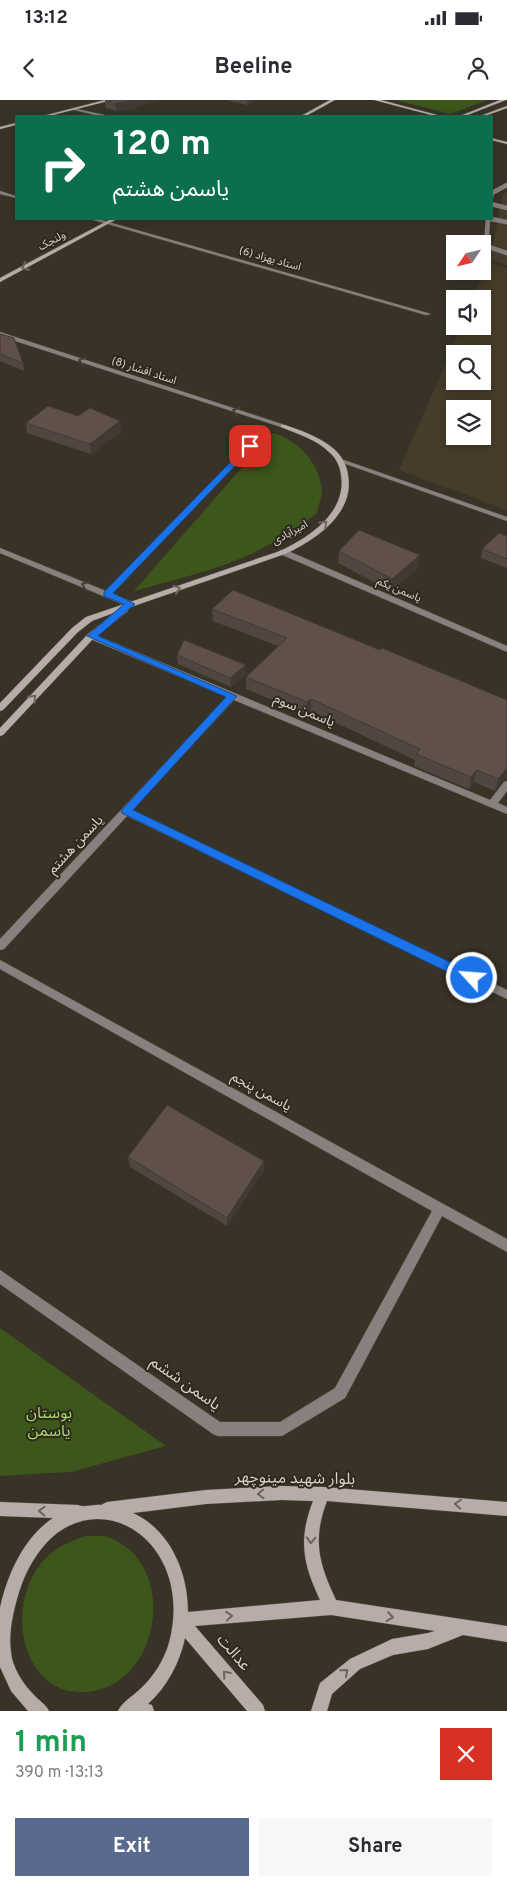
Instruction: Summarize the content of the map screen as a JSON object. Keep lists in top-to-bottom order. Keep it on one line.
{"streets":{"main road":["ولنجک","امیرآبادی","بلوار شهید مینوچهر","عدالت"],"street":["استاد بهزاد (6)","استاد افشار (8)","یاسمن یکم","یاسمن سوم","یاسمن هشتم","یاسمن پنجم","یاسمن ششم"]},"crossings":[["ولنجک","استاد بهزاد (6)"],["امیرآبادی","یاسمن یکم"],["امیرآبادی","یاسمن سوم"],["یاسمن سوم","یاسمن هشتم"],["یاسمن پنجم","یاسمن ششم"]],"one_way":["ولنجک","استاد افشار (8)","امیرآبادی","بلوار شهید مینوچهر","عدالت"],"parks":["بوستان یاسمن"],"north":"bottom left","page":{"status":"13:12","header":"Beeline","turn":["120 m","یاسمن هشتم"],"heading":["1 min","390 m · 13:13"],"buttons":["Exit","Share"]}}
